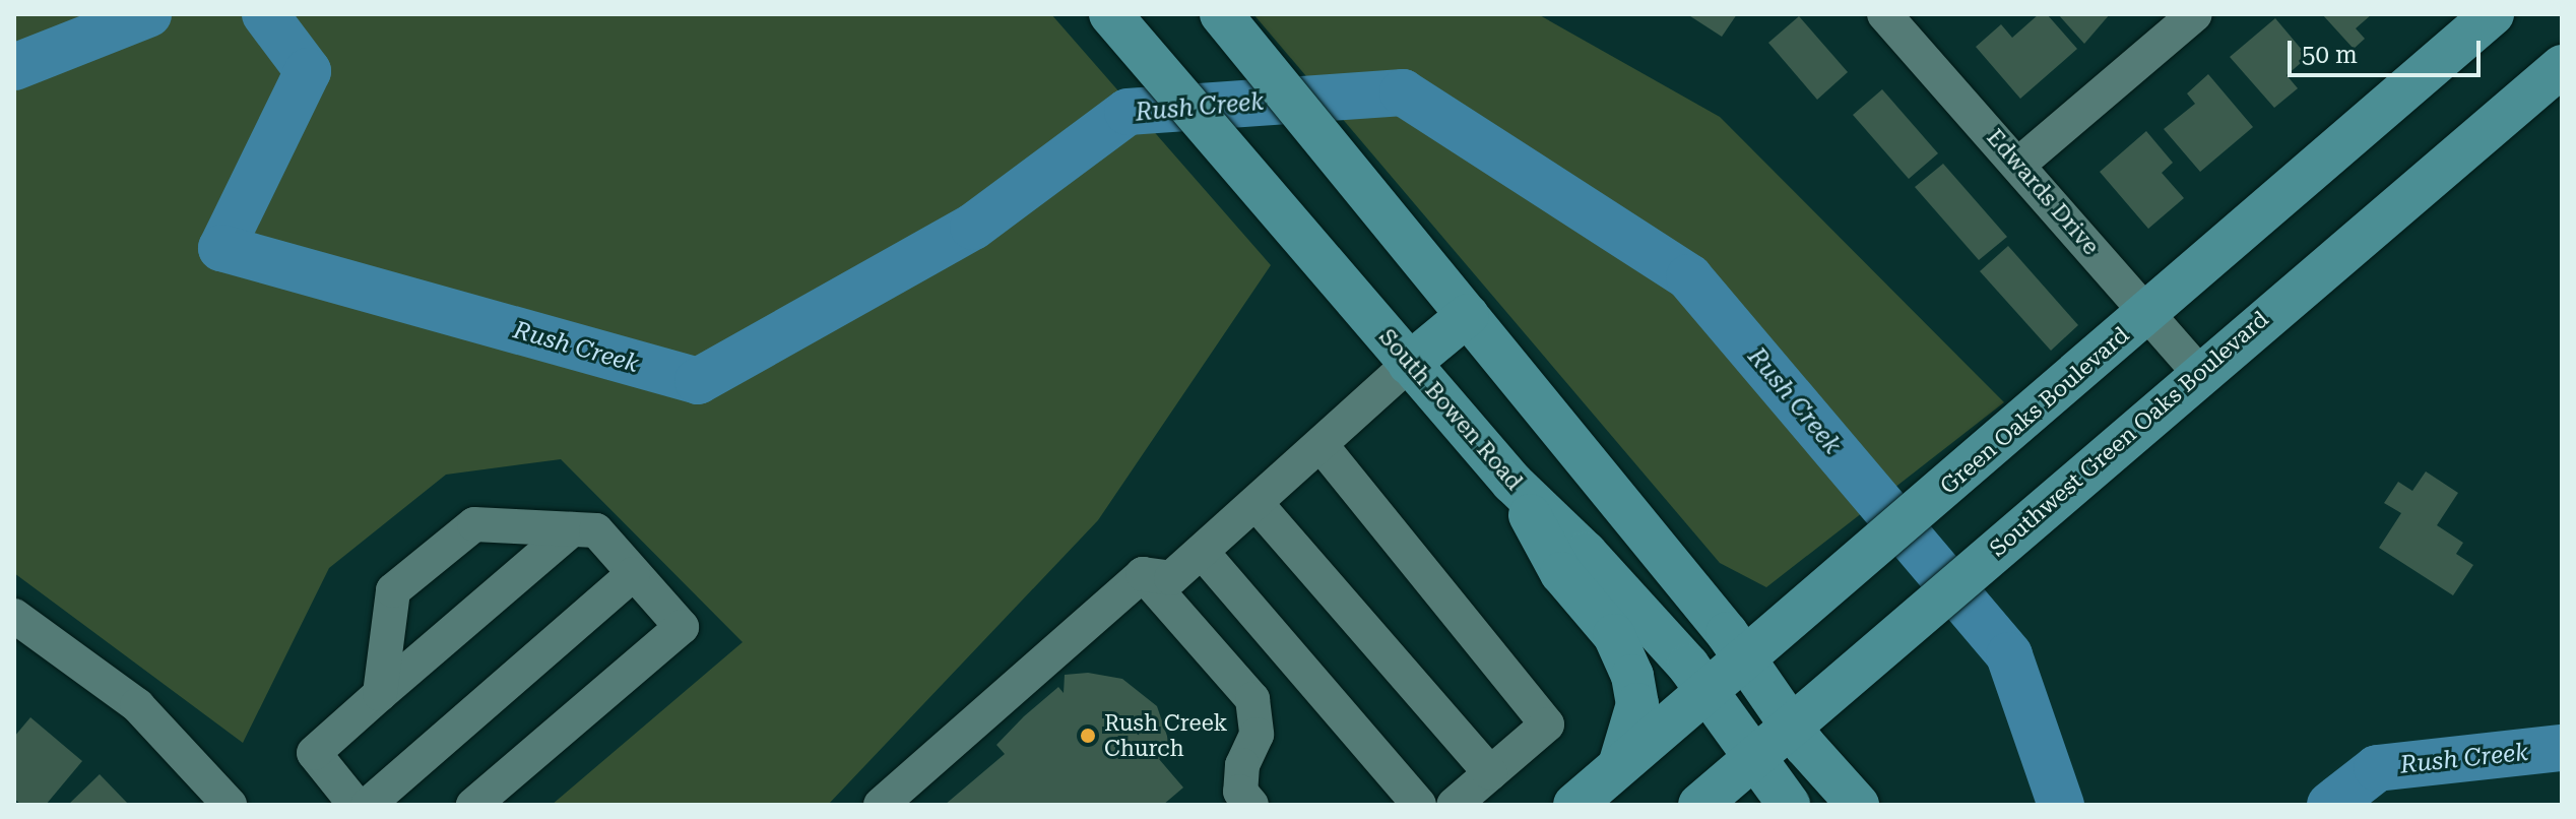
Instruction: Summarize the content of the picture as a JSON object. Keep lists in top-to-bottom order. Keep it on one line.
{"streets":{"main road":["South Bowen Road","Green Oaks Boulevard","Southwest Green Oaks Boulevard"],"street":["Edwards Drive"]},"crossings":[["Edwards Drive","Green Oaks Boulevard"],["Edwards Drive","Southwest Green Oaks Boulevard"],["South Bowen Road","Green Oaks Boulevard"],["South Bowen Road","Southwest Green Oaks Boulevard"]],"water":["Rush Creek"],"places":["Rush Creek Church"],"scale_bar":"50 m"}
